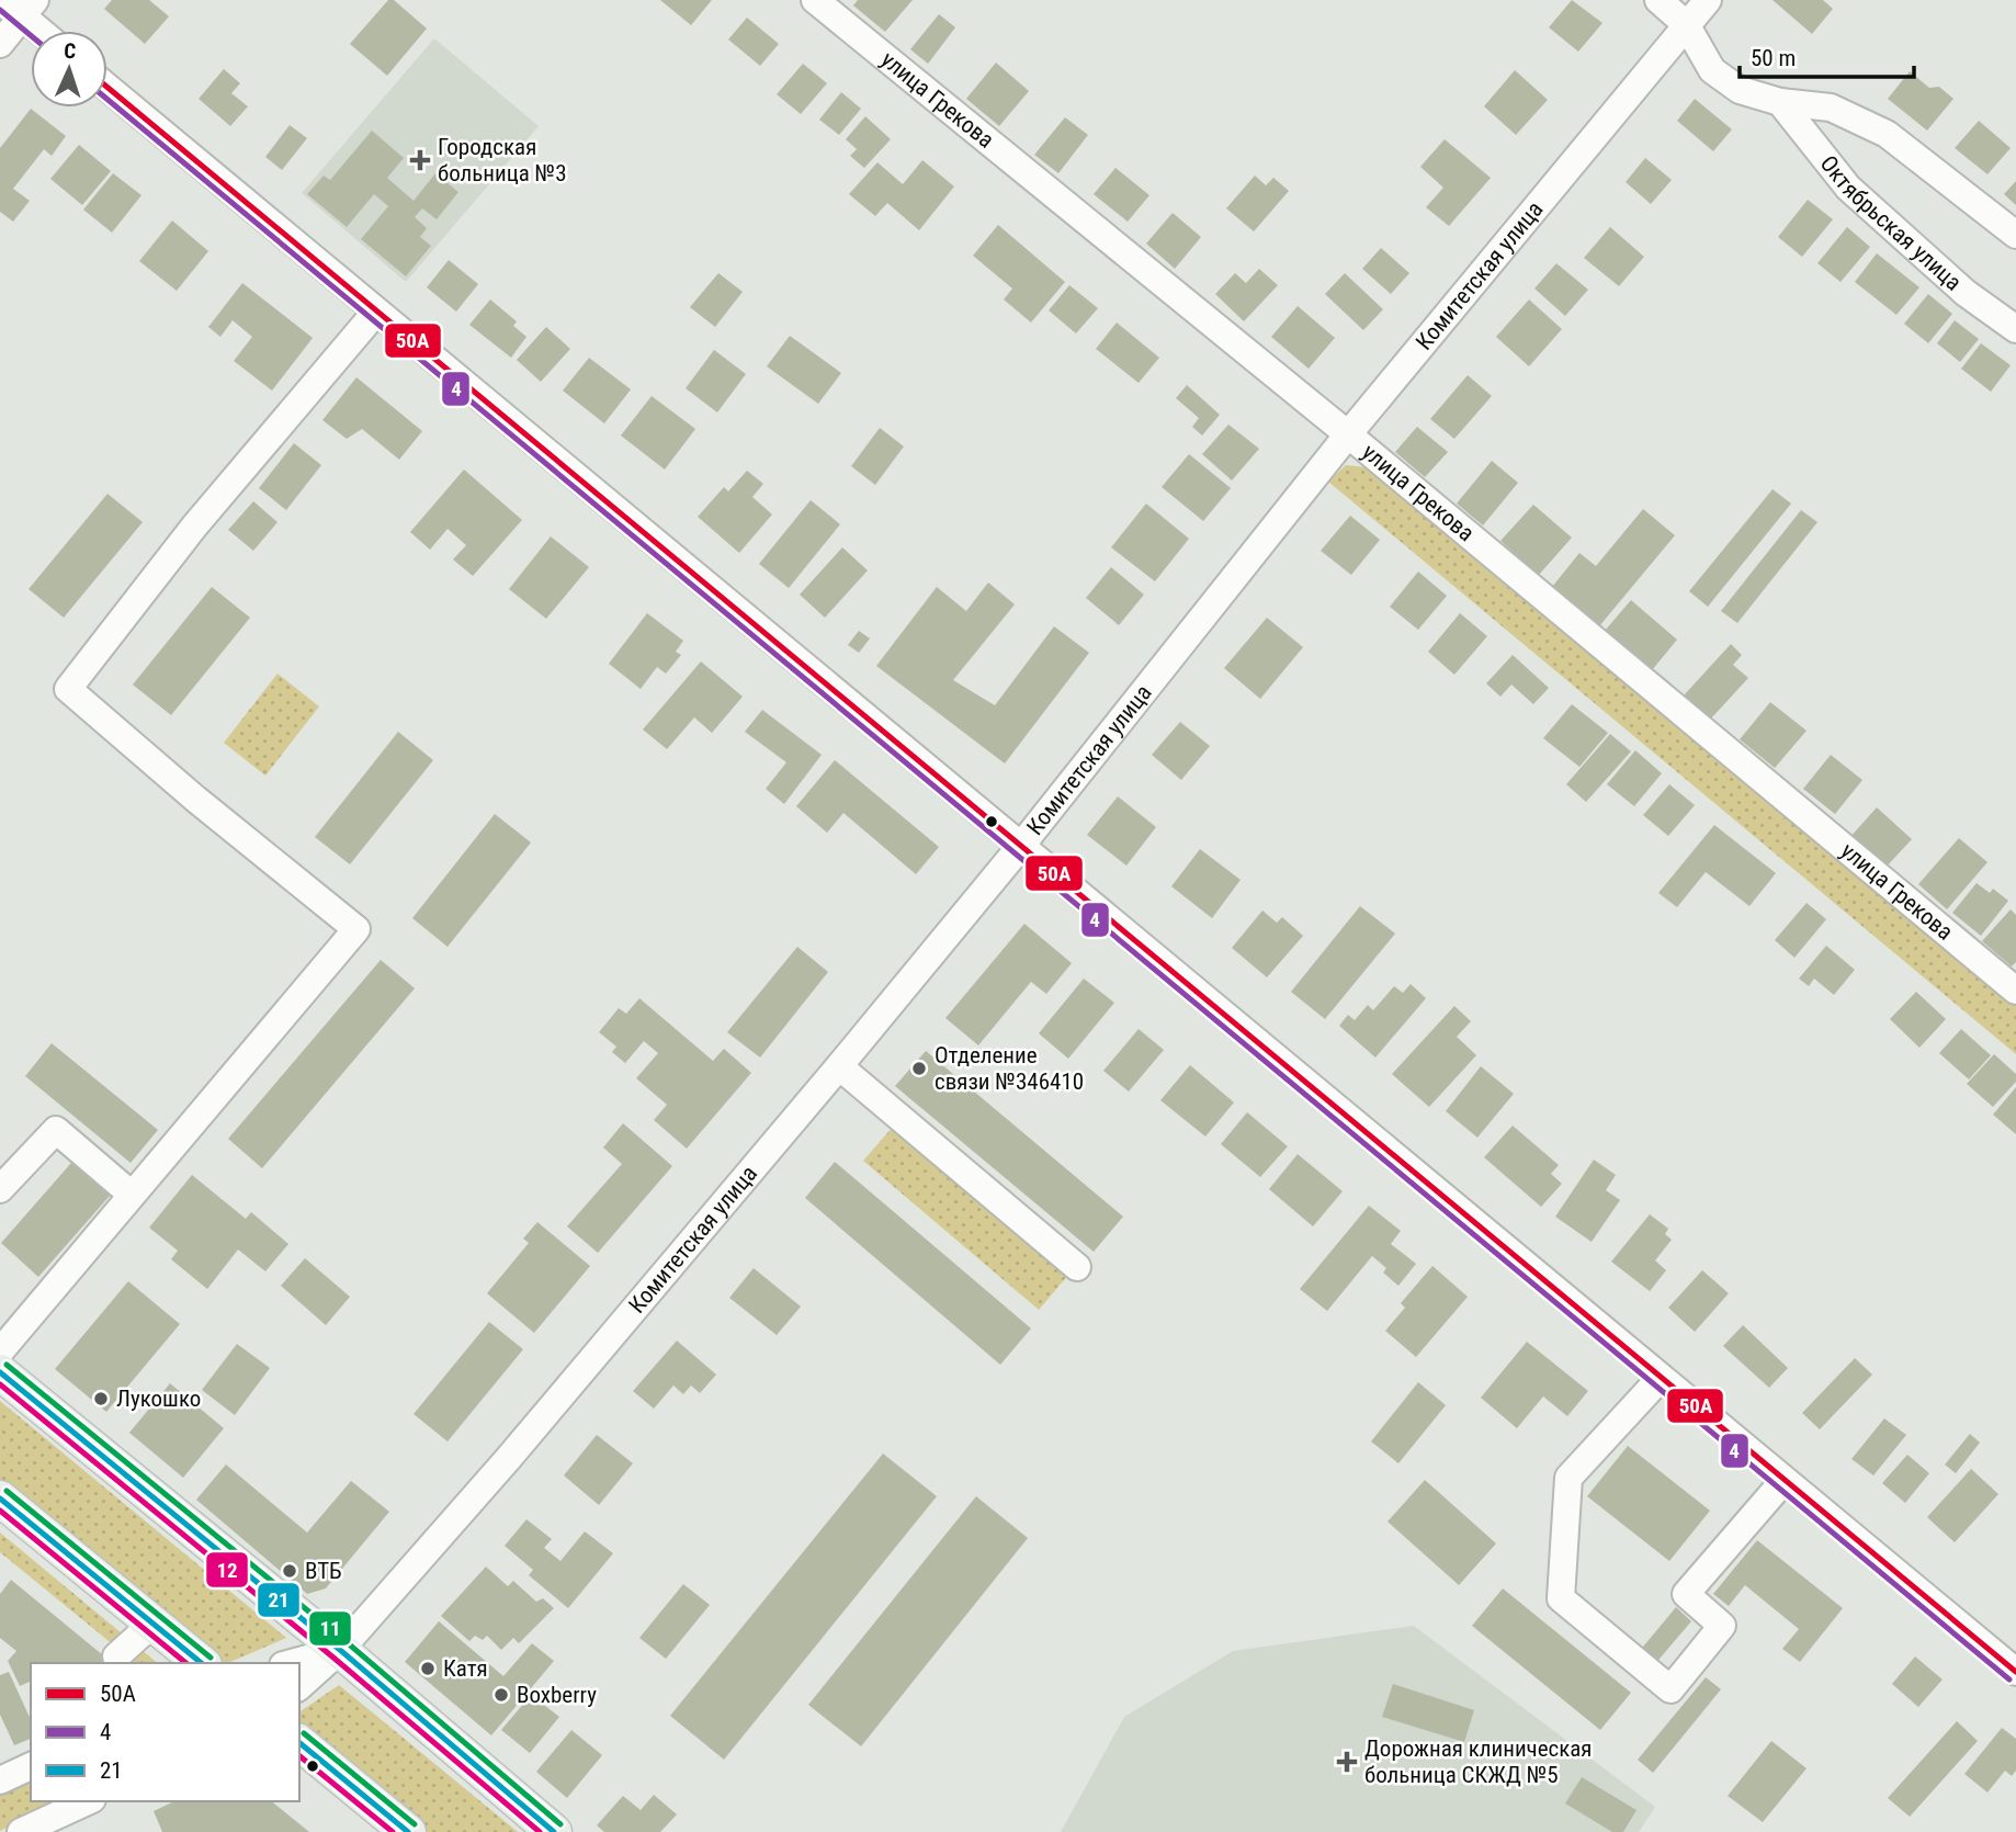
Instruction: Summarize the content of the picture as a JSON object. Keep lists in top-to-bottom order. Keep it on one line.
{"streets":{"street":["улица Грекова","Октябрьская улица","Комитетская улица"]},"crossings":[["улица Грекова","Комитетская улица"],["Октябрьская улица","Комитетская улица"]],"places":{"health":["Городская больница №3","Дорожная клиническая больница СКЖД №5"],"other":["Отделение связи №346410","Лукошко","ВТБ","Катя","Boxberry"]},"lines":["transit line 4","transit line 50А","transit line 11","transit line 21","transit line 12"],"legend":["50А","4","21"],"scale_bar":"50 m","north":"top"}
